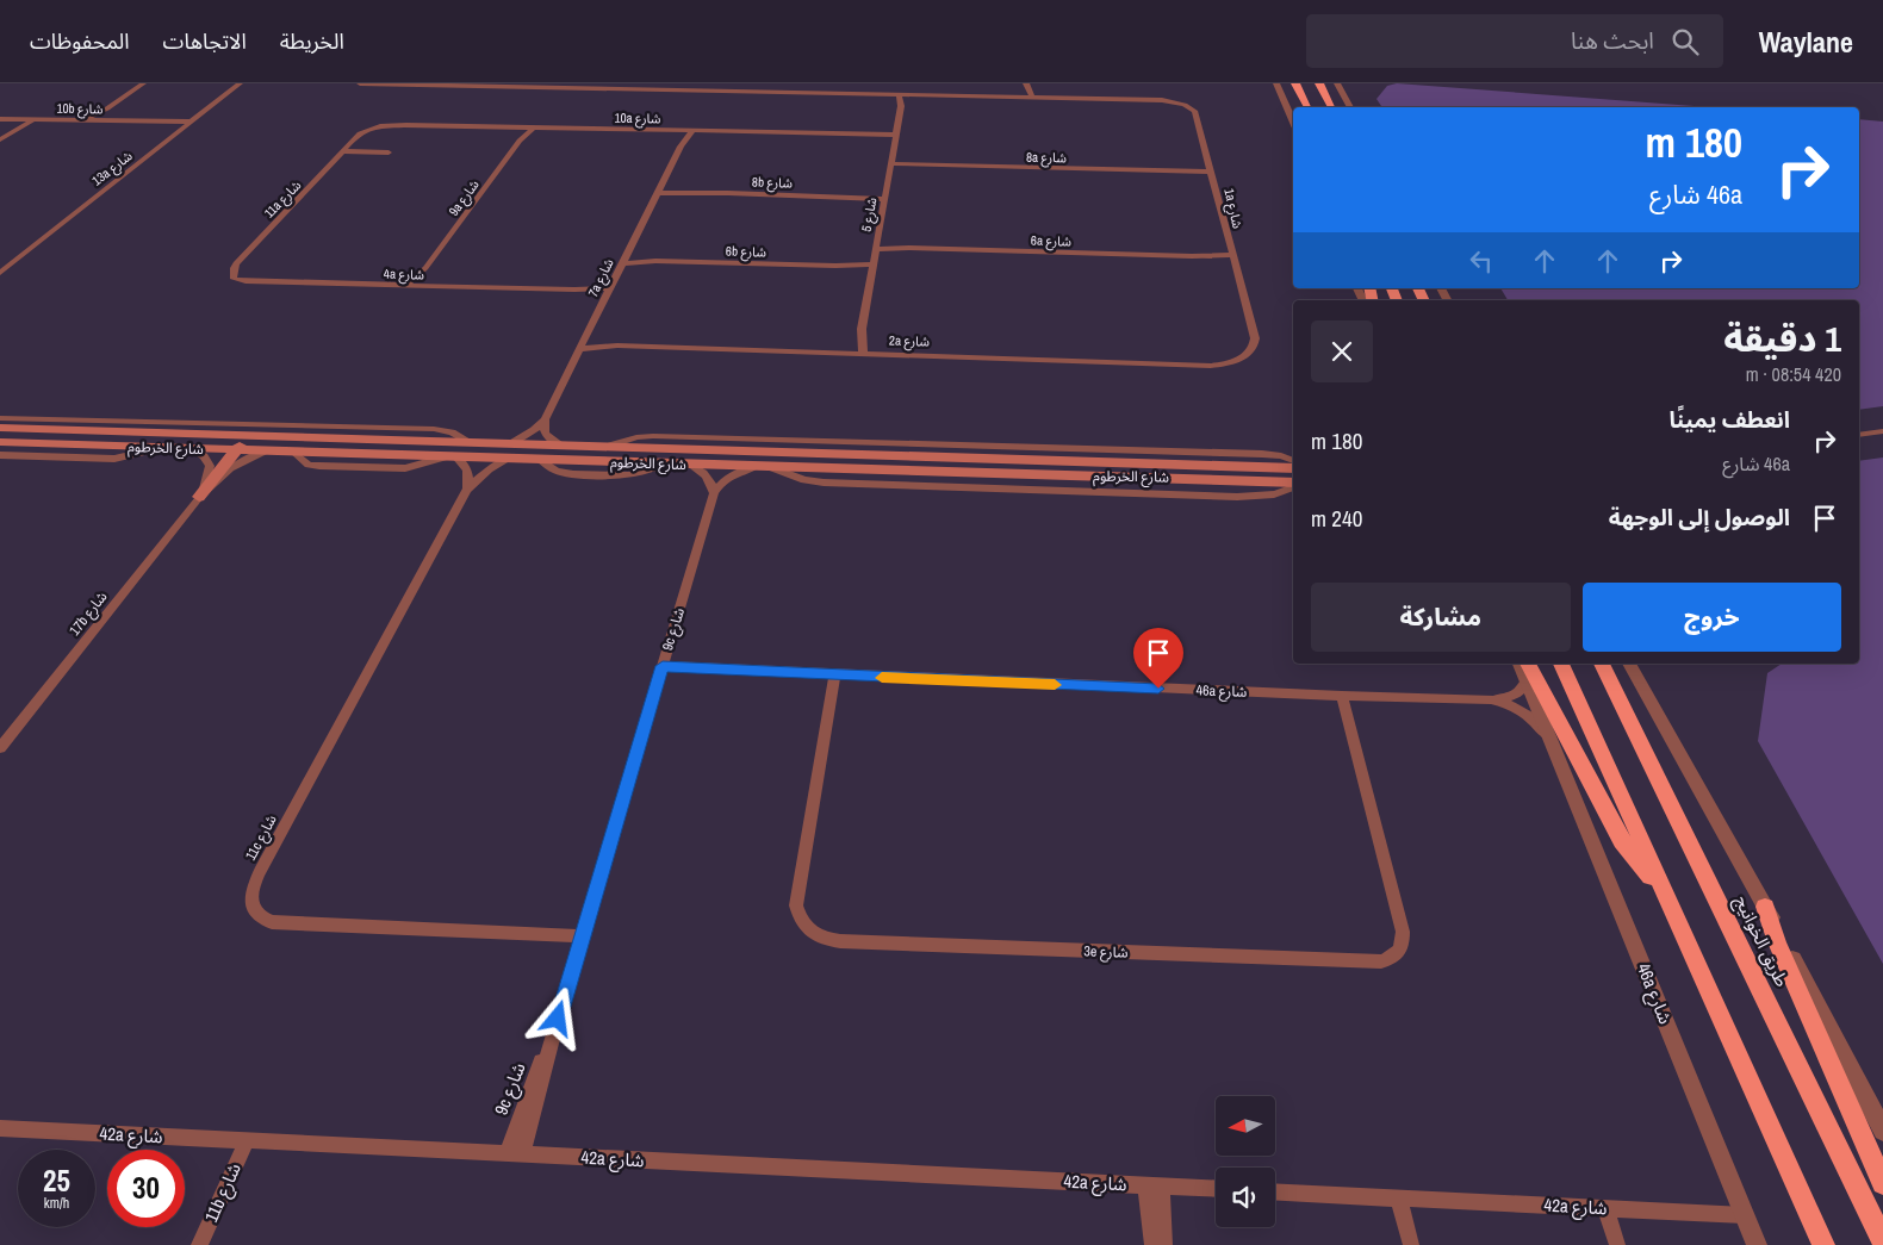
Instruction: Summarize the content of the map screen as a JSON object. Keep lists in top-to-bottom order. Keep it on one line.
{"streets":{"highway":["طريق الخوانيج"],"main road":["شارع الخرطوم"],"street":["10b شارع","10a شارع","8a شارع","13a شارع","8b شارع","9a شارع","11a شارع","1a شارع","شارع 5","6a شارع","6b شارع","4a شارع","7a شارع","2a شارع","17b شارع","9c شارع","46a شارع","11c شارع","3e شارع","42a شارع","11b شارع"]},"crossings":[["10b شارع","13a شارع"],["10a شارع","9a شارع"],["10a شارع","11a شارع"],["10a شارع","شارع 5"],["10a شارع","7a شارع"],["8a شارع","1a شارع"],["8a شارع","شارع 5"],["8b شارع","شارع 5"],["8b شارع","7a شارع"],["9a شارع","4a شارع"],["11a شارع","4a شارع"],["1a شارع","6a شارع"],["1a شارع","2a شارع"],["شارع 5","6a شارع"],["شارع 5","6b شارع"],["شارع 5","2a شارع"],["6b شارع","7a شارع"],["4a شارع","7a شارع"],["7a شارع","2a شارع"],["7a شارع","شارع الخرطوم"],["شارع الخرطوم","17b شارع"],["شارع الخرطوم","11c شارع"],["9c شارع","46a شارع"],["9c شارع","11c شارع"],["9c شارع","42a شارع"],["46a شارع","3e شارع"],["46a شارع","42a شارع"],["42a شارع","11b شارع"]],"north":"left","page":{"header":"Waylane","search":"ابحث هنا","nav":["الخريطة","الاتجاهات","المحفوظات"],"turn":["180 m","46a شارع"],"heading":["1 دقيقة","420 m · 08:54"],"list":[{"name":"انعطف يمينًا","note":"46a شارع","value":"180 m"},{"name":"الوصول إلى الوجهة","value":"240 m"}],"buttons":["خروج","مشاركة"],"speed":"25 km/h","limit":"30"}}
